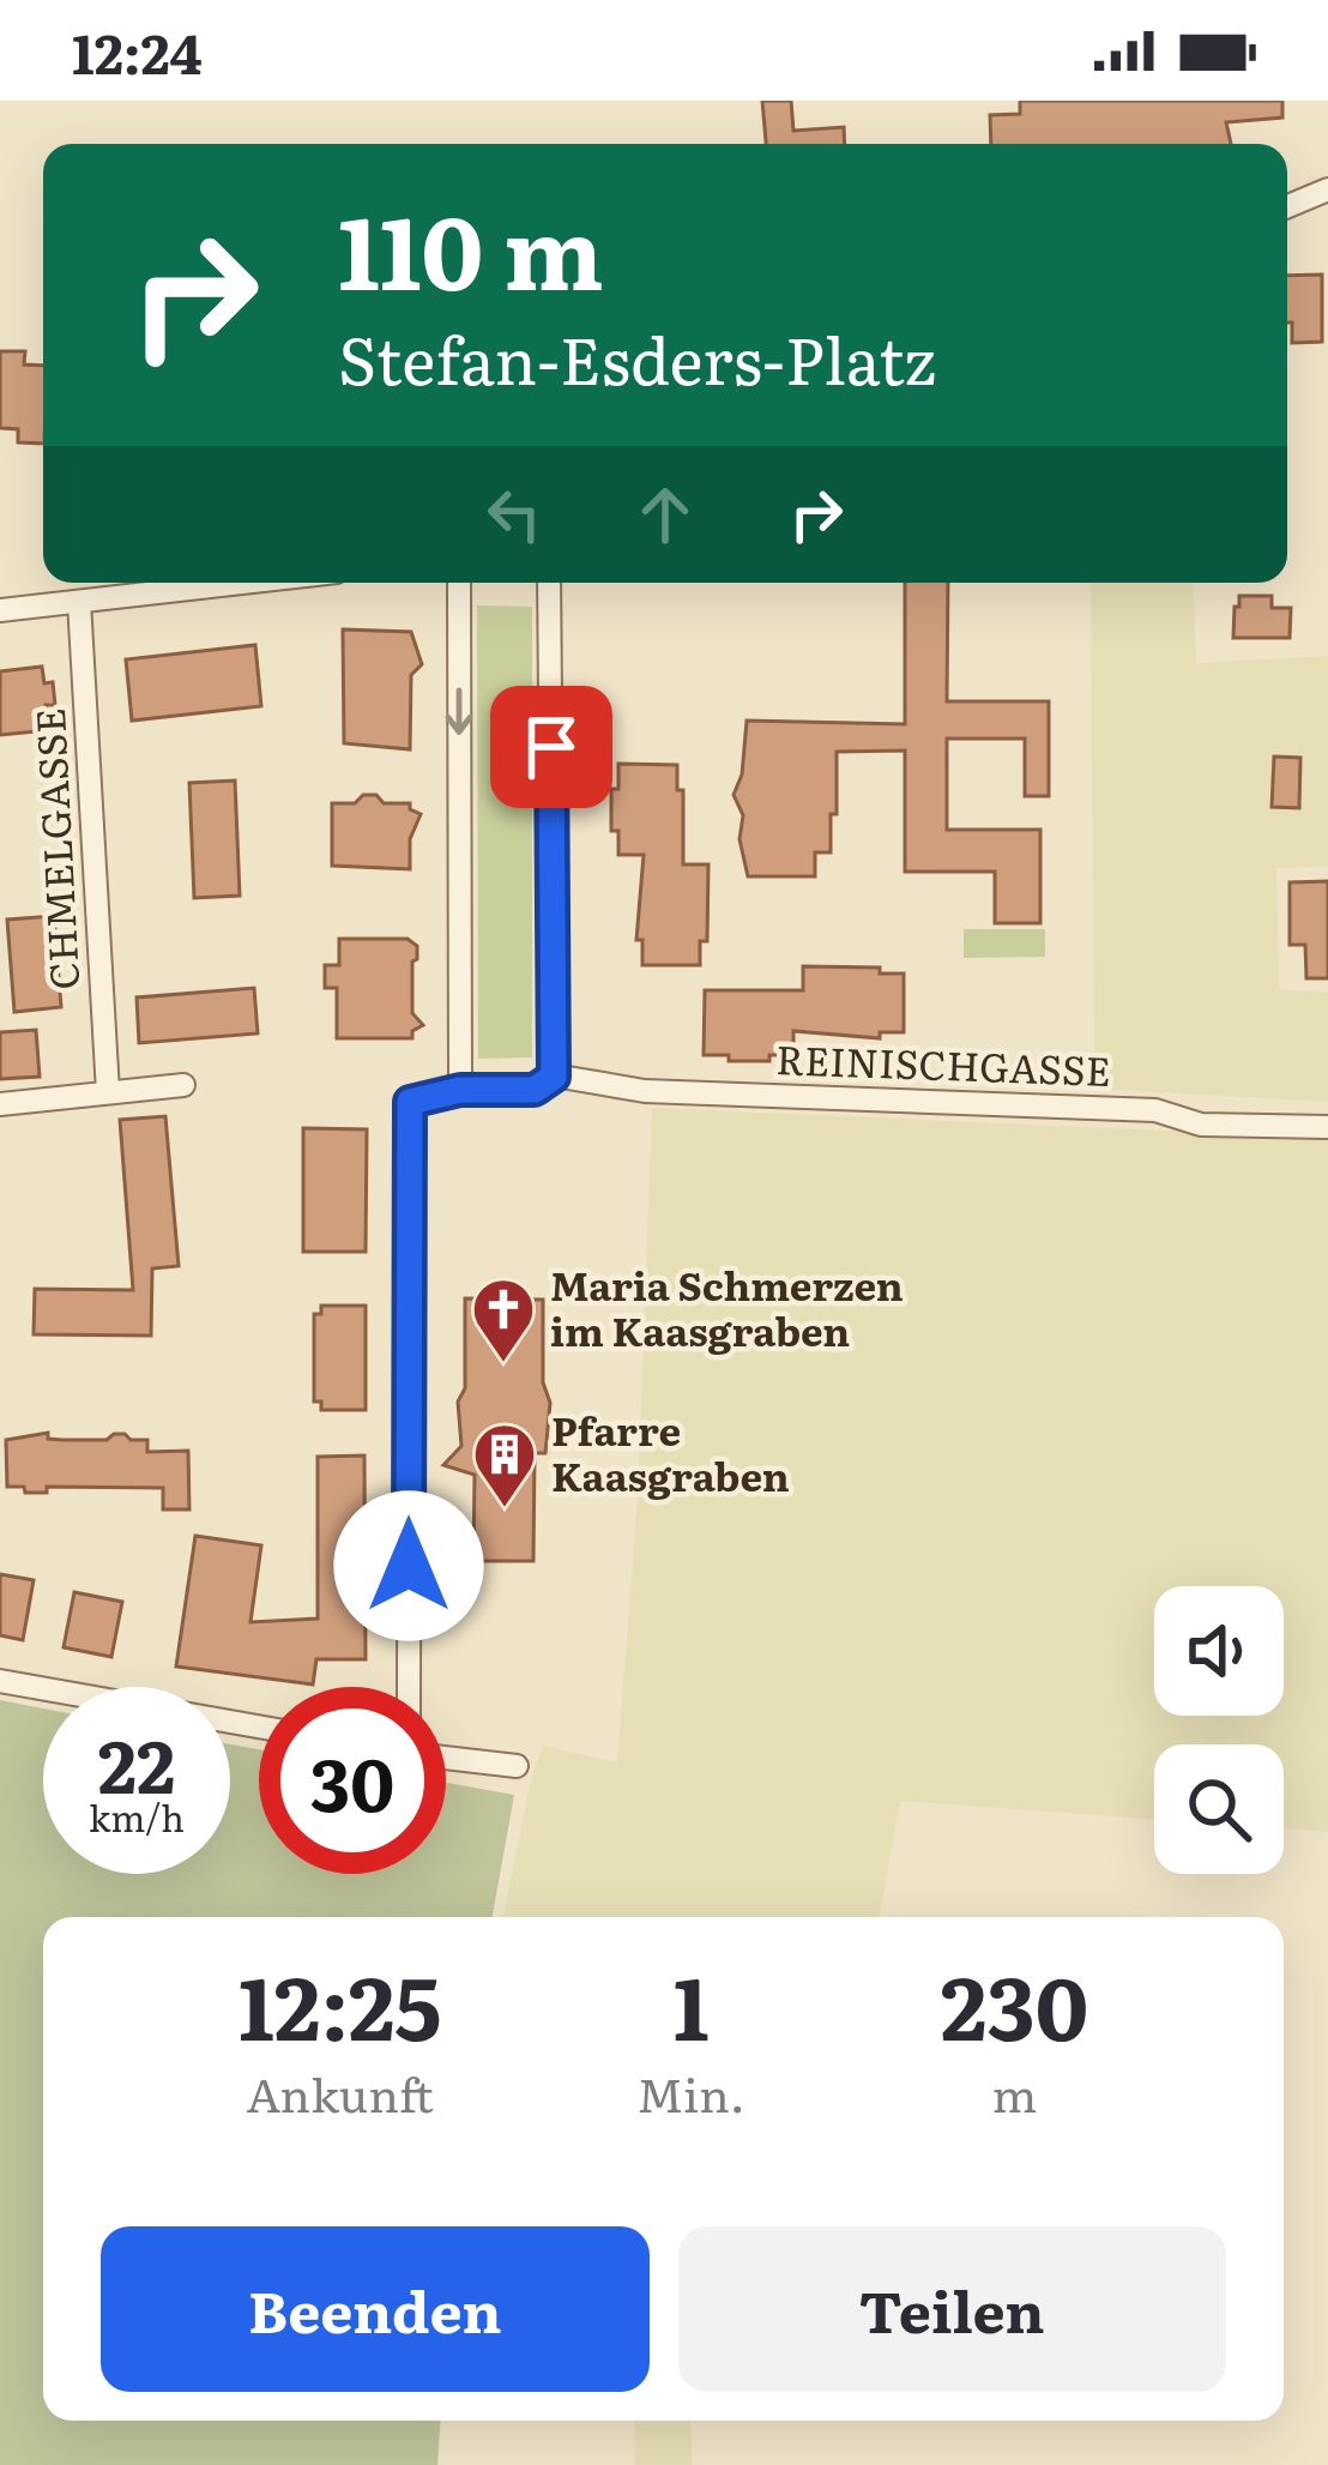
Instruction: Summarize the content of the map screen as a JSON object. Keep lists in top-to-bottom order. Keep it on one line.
{"streets":{"street":["CHMELGASSE","REINISCHGASSE"]},"places":{"church":["Maria Schmerzen im Kaasgraben"],"building":["Pfarre Kaasgraben"]},"page":{"status":"12:24","turn":["110 m","Stefan-Esders-Platz"],"speed":"22 km/h","limit":"30","eta":["12:25","Ankunft","1","Min.","230","m"],"buttons":["Beenden","Teilen"]}}
